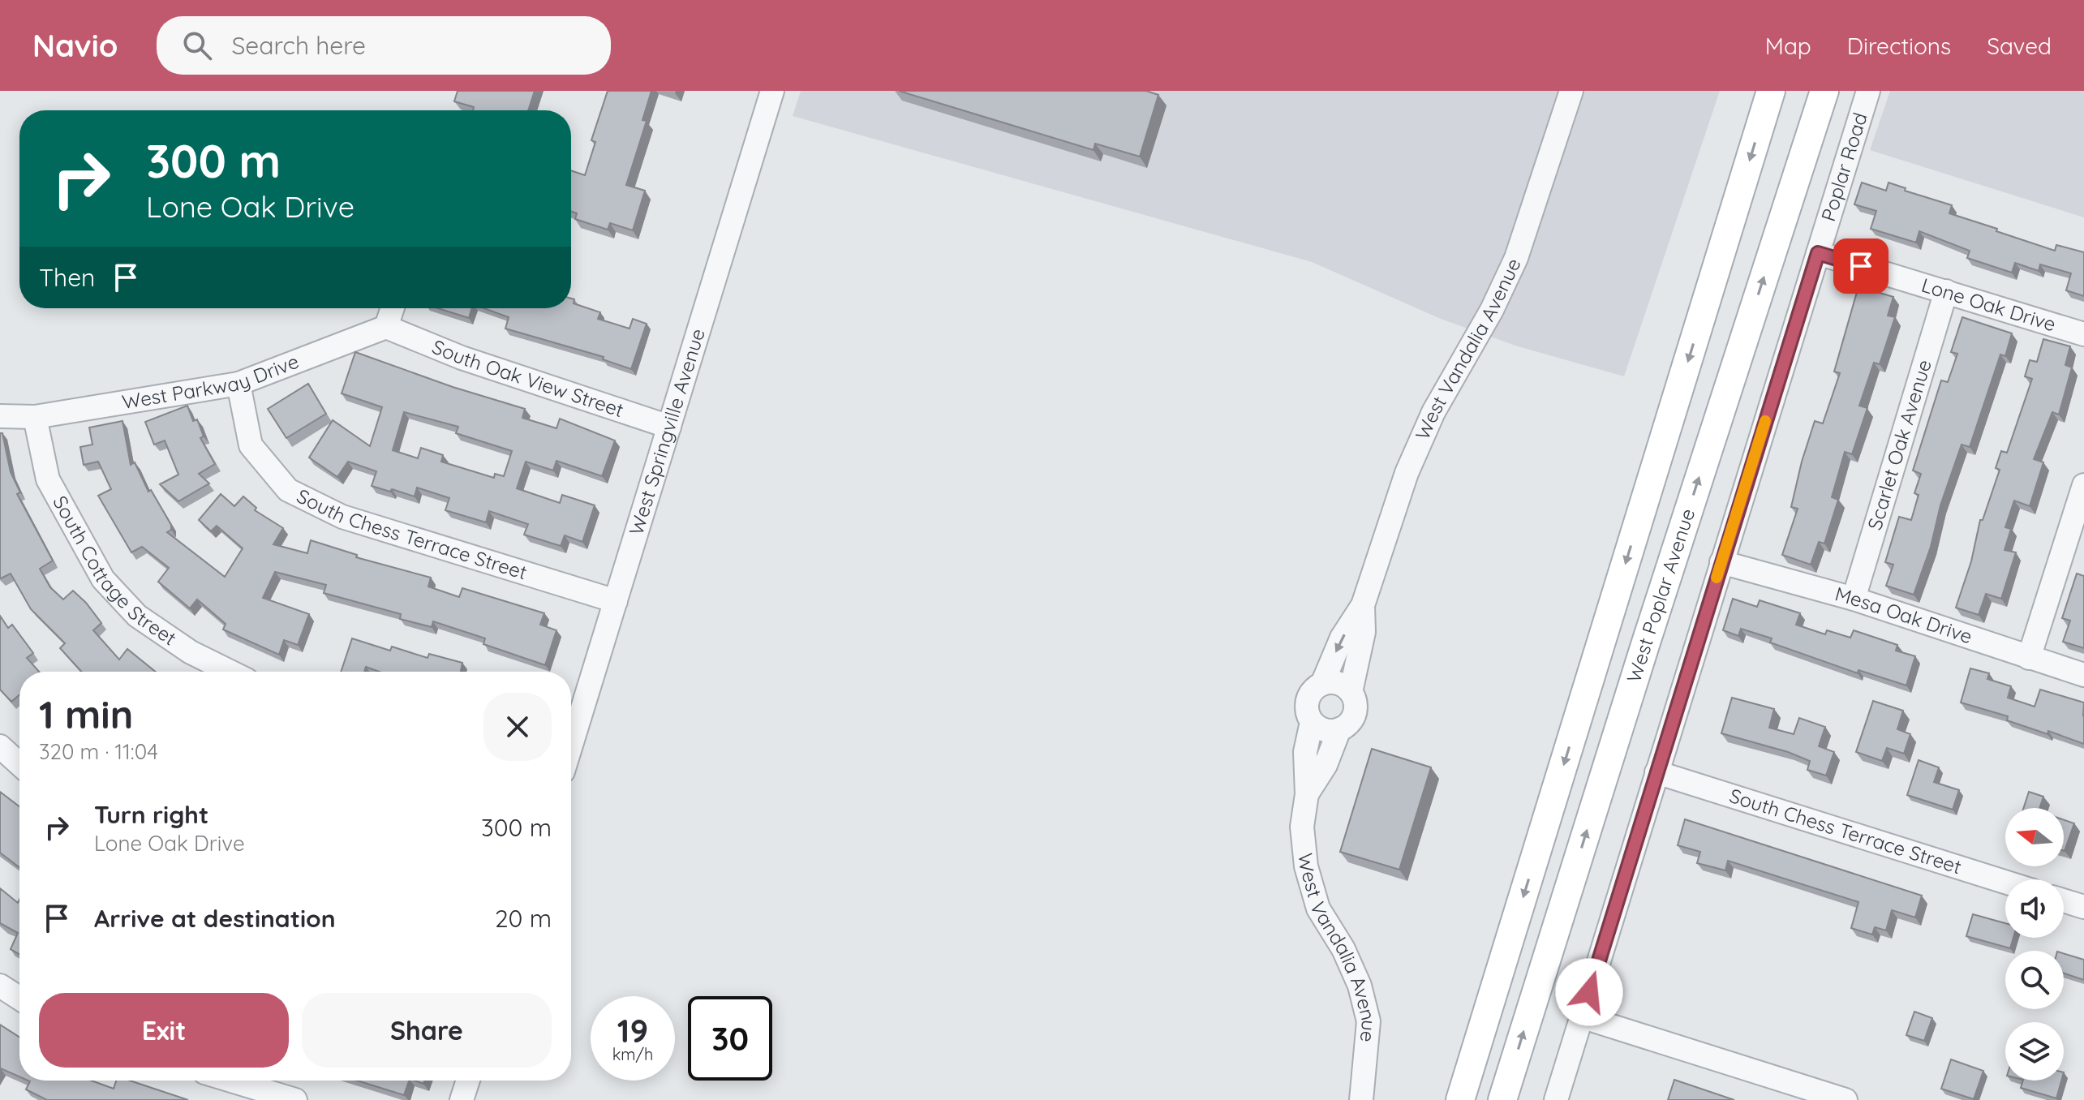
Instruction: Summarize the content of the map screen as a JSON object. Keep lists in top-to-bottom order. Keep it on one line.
{"streets":{"main road":["West Poplar Avenue"],"street":["Poplar Road","Lone Oak Drive","West Vandalia Avenue","South Oak View Street","West Parkway Drive","West Springville Avenue","Scarlet Oak Avenue","South Chess Terrace Street","South Cottage Street","Mesa Oak Drive"]},"crossings":[["Poplar Road","Lone Oak Drive"],["Poplar Road","South Chess Terrace Street"],["Poplar Road","Mesa Oak Drive"],["Lone Oak Drive","Scarlet Oak Avenue"],["South Oak View Street","West Parkway Drive"],["South Oak View Street","West Springville Avenue"],["West Parkway Drive","South Chess Terrace Street"],["West Parkway Drive","South Cottage Street"],["West Springville Avenue","South Chess Terrace Street"],["Scarlet Oak Avenue","Mesa Oak Drive"]],"north":"left","page":{"header":"Navio","search":"Search here","nav":["Map","Directions","Saved"],"turn":["300 m","Lone Oak Drive"],"then":"Then","heading":["1 min","320 m · 11:04"],"list":[{"name":"Turn right","note":"Lone Oak Drive","value":"300 m"},{"name":"Arrive at destination","value":"20 m"}],"buttons":["Exit","Share"],"speed":"19 km/h","limit":"30"}}
